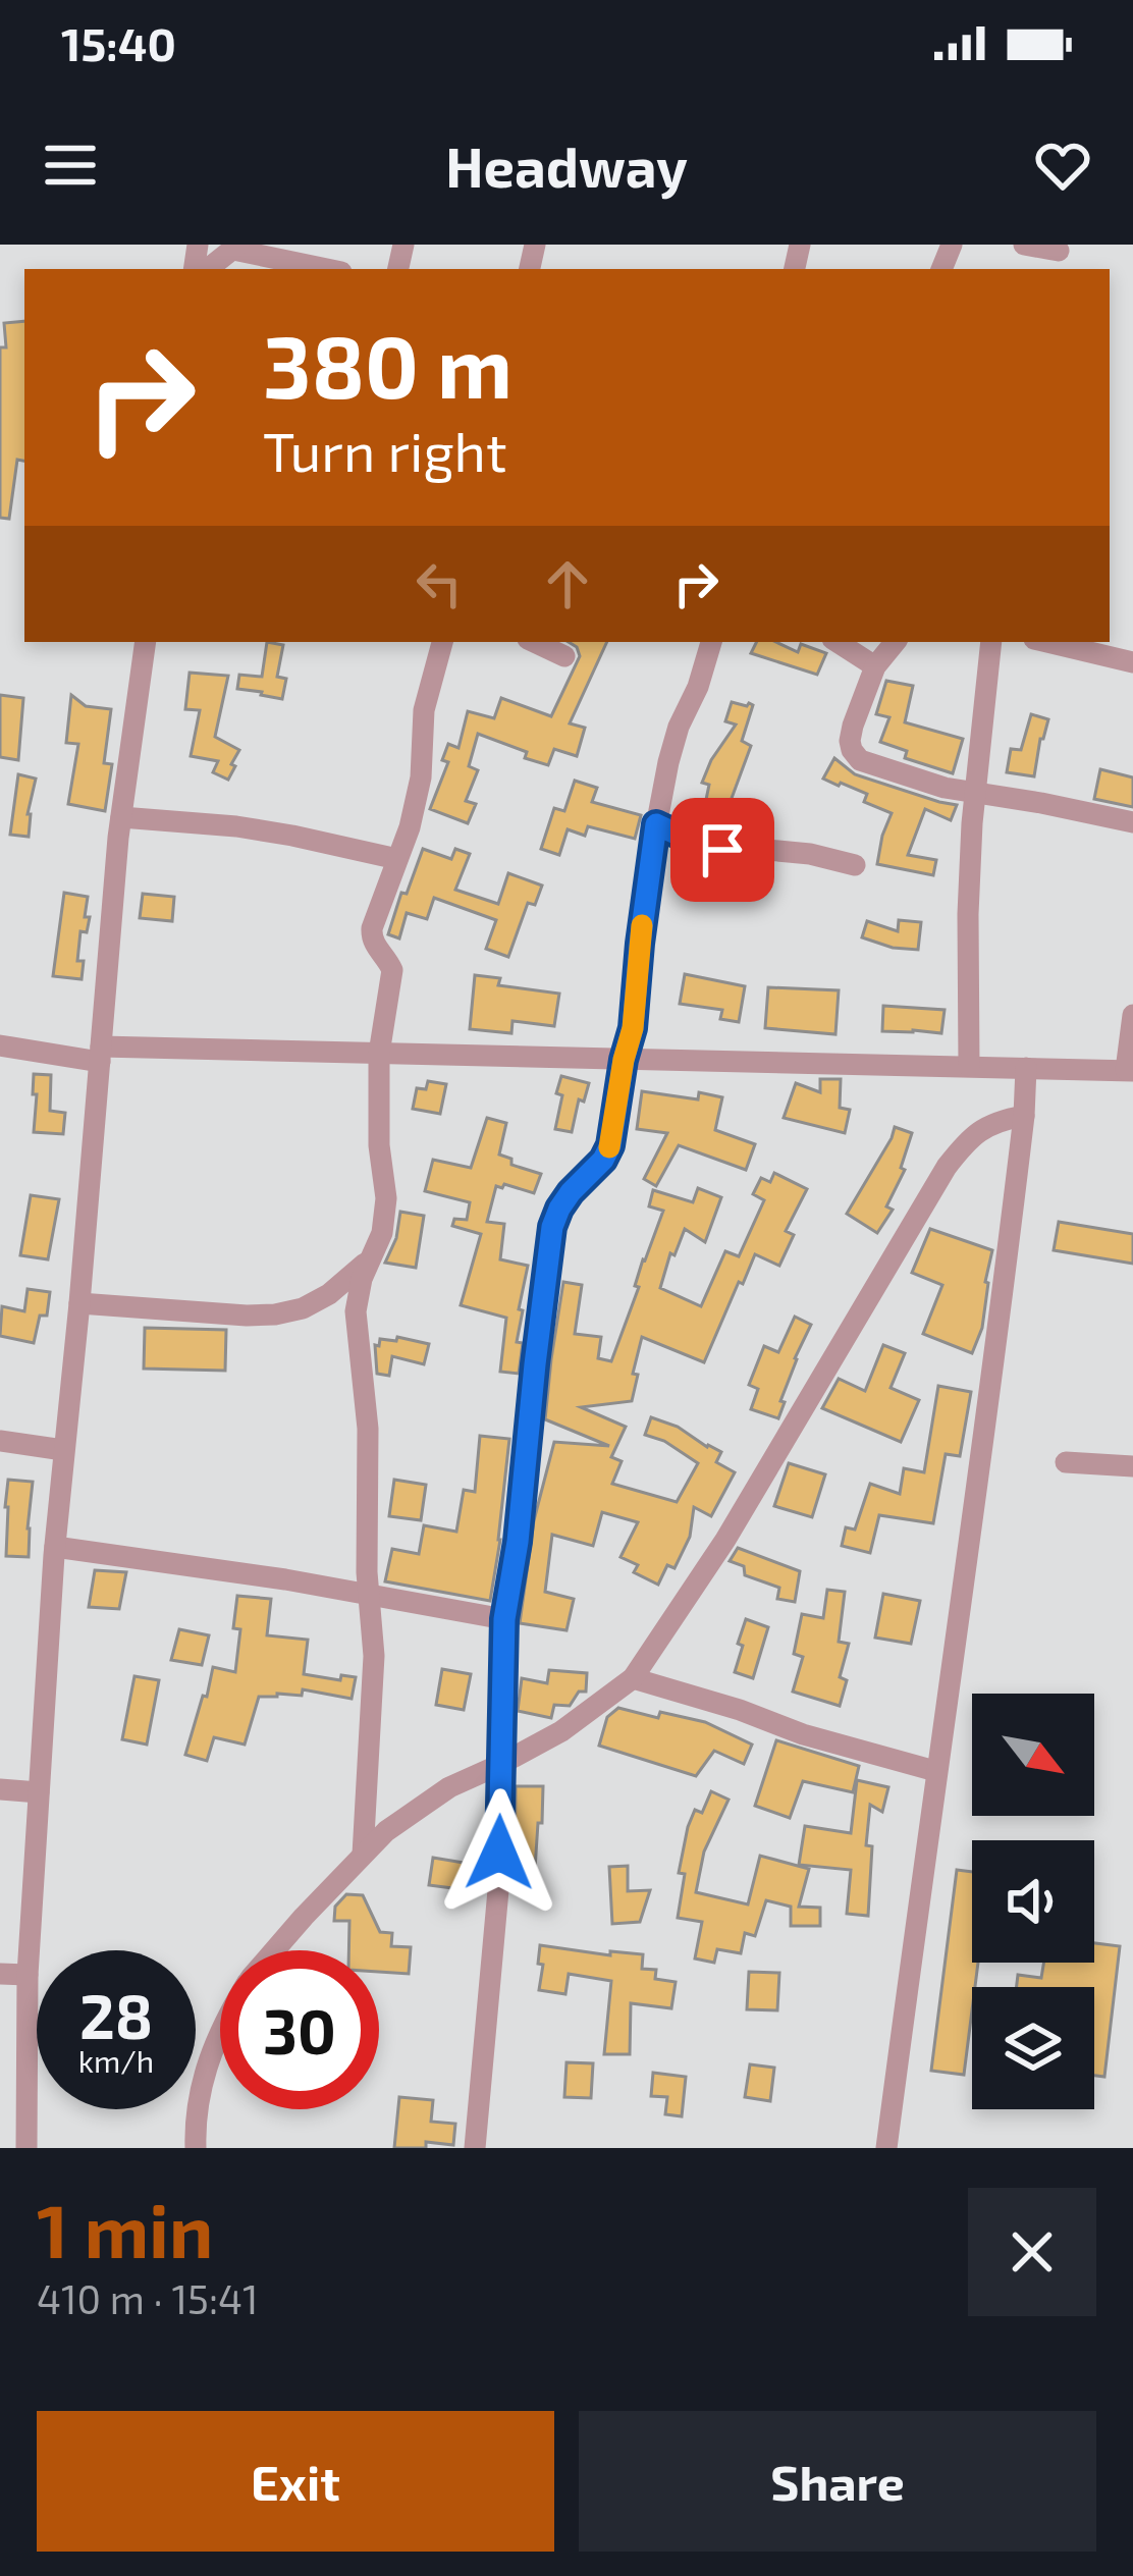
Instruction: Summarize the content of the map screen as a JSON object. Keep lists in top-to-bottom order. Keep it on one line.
{"north":"bottom right","page":{"status":"15:40","header":"Headway","turn":["380 m","Turn right"],"speed":"28 km/h","limit":"30","heading":["1 min","410 m · 15:41"],"buttons":["Exit","Share"]}}
